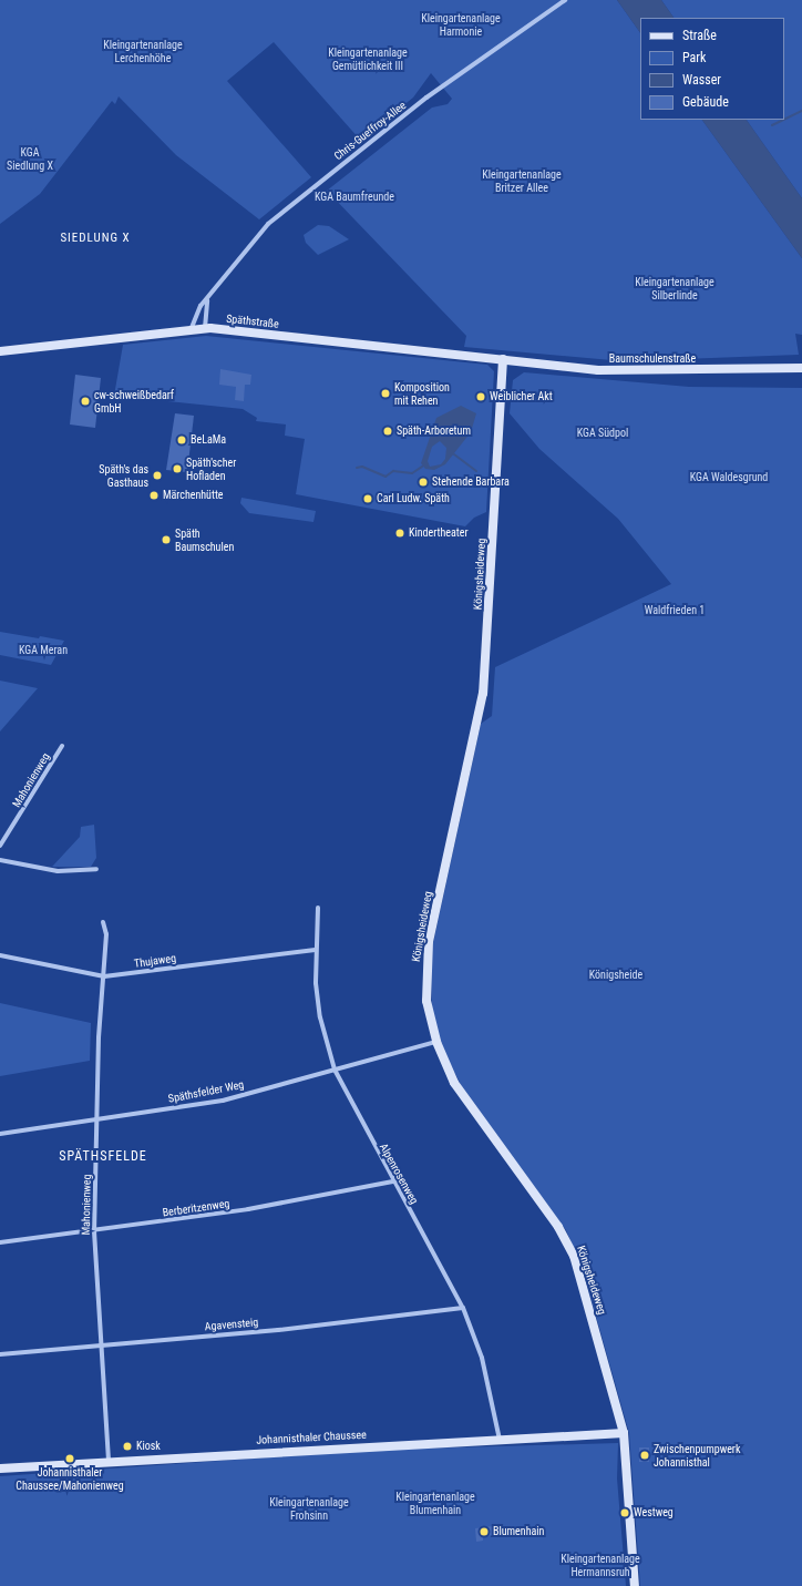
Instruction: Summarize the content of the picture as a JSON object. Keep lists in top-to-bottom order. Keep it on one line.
{"streets":{"street":["Chris-Gueffroy-Allee","Späthstraße","Baumschulenstraße","Königsheideweg","Mahonienweg","Thujaweg","Späthsfelder Weg","Alpenrosenweg","Berberitzenweg","Agavensteig","Johannisthaler Chaussee"]},"crossings":[["Chris-Gueffroy-Allee","Späthstraße"],["Späthstraße","Baumschulenstraße"],["Späthstraße","Königsheideweg"],["Baumschulenstraße","Königsheideweg"],["Königsheideweg","Späthsfelder Weg"],["Königsheideweg","Johannisthaler Chaussee"],["Mahonienweg","Thujaweg"],["Mahonienweg","Späthsfelder Weg"],["Mahonienweg","Berberitzenweg"],["Mahonienweg","Agavensteig"],["Mahonienweg","Johannisthaler Chaussee"],["Thujaweg","Alpenrosenweg"],["Späthsfelder Weg","Alpenrosenweg"],["Alpenrosenweg","Berberitzenweg"],["Alpenrosenweg","Agavensteig"],["Alpenrosenweg","Johannisthaler Chaussee"]],"districts":["SIEDLUNG X","SPÄTHSFELDE"],"parks":["Kleingartenanlage Harmonie","Kleingartenanlage Lerchenhöhe","Kleingartenanlage Gemütlichkeit III","KGA Siedlung X","Kleingartenanlage Britzer Allee","KGA Baumfreunde","Kleingartenanlage Silberlinde","KGA Südpol","KGA Waldesgrund","Waldfrieden 1","KGA Meran","Königsheide","Kleingartenanlage Blumenhain","Kleingartenanlage Frohsinn","Kleingartenanlage Hermannsruh"],"places":["Komposition mit Rehen","Weiblicher Akt","cw-schweißbedarf GmbH","Späth-Arboretum","BeLaMa","Späth'scher Hofladen","Späth's das Gasthaus","Stehende Barbara","Märchenhütte","Carl Ludw. Späth","Kindertheater","Späth Baumschulen","Kiosk","Zwischenpumpwerk Johannisthal","Johannisthaler Chaussee/Mahonienweg","Westweg","Blumenhain"],"legend":["Straße","Park","Wasser","Gebäude"]}
